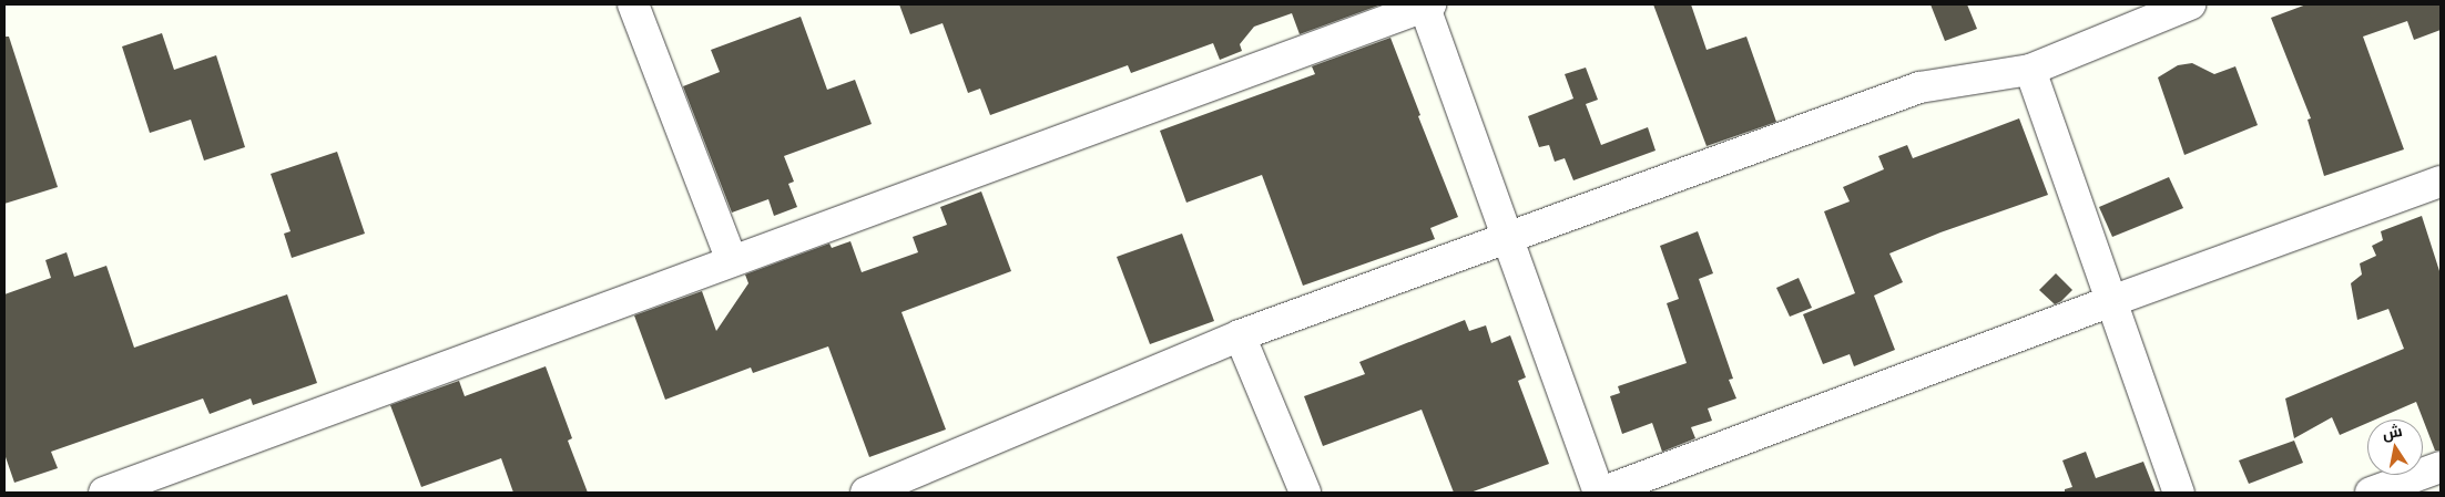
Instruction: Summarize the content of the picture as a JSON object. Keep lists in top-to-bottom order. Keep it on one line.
{"north":"top"}
